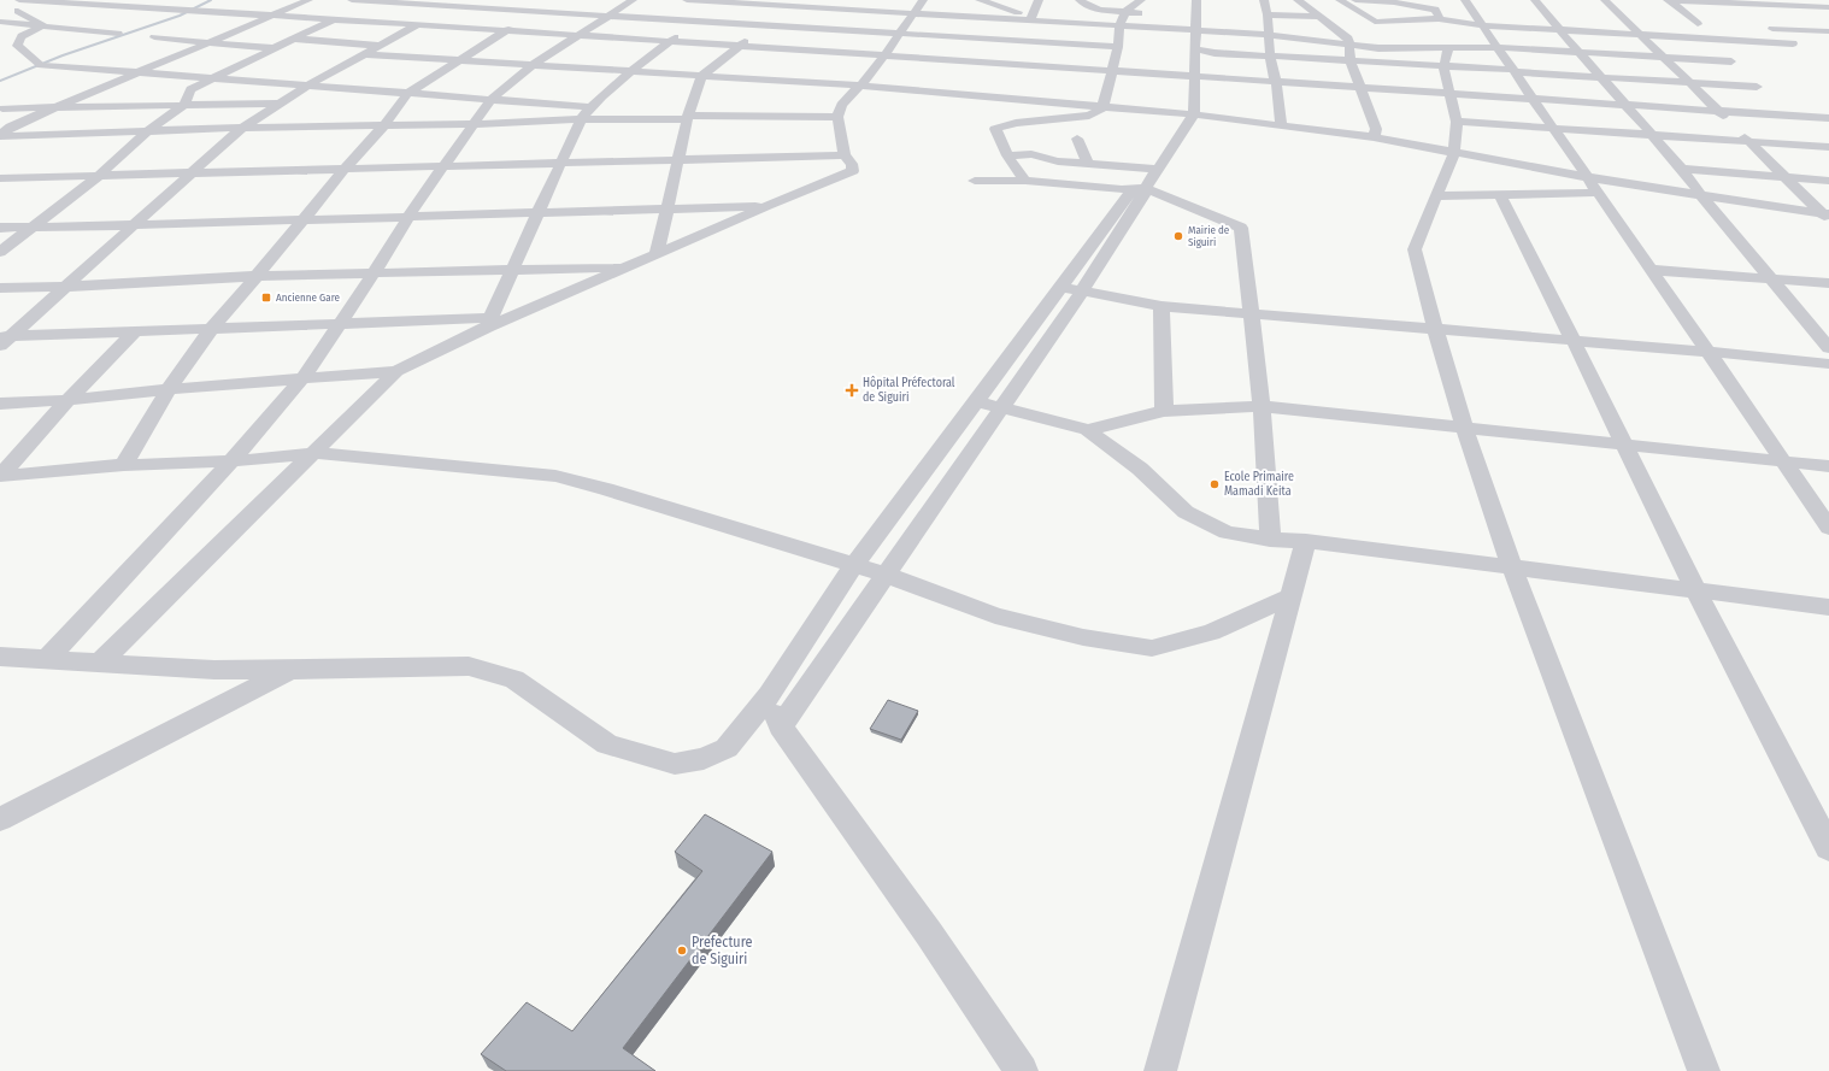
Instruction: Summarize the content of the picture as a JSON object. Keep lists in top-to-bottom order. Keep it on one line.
{"places":{"other":["Mairie de Siguiri","Ecole Primaire Mamadi Keita","Prefecture de Siguiri"],"transit":["Ancienne Gare"],"health":["Hôpital Préfectoral de Siguiri"]}}
